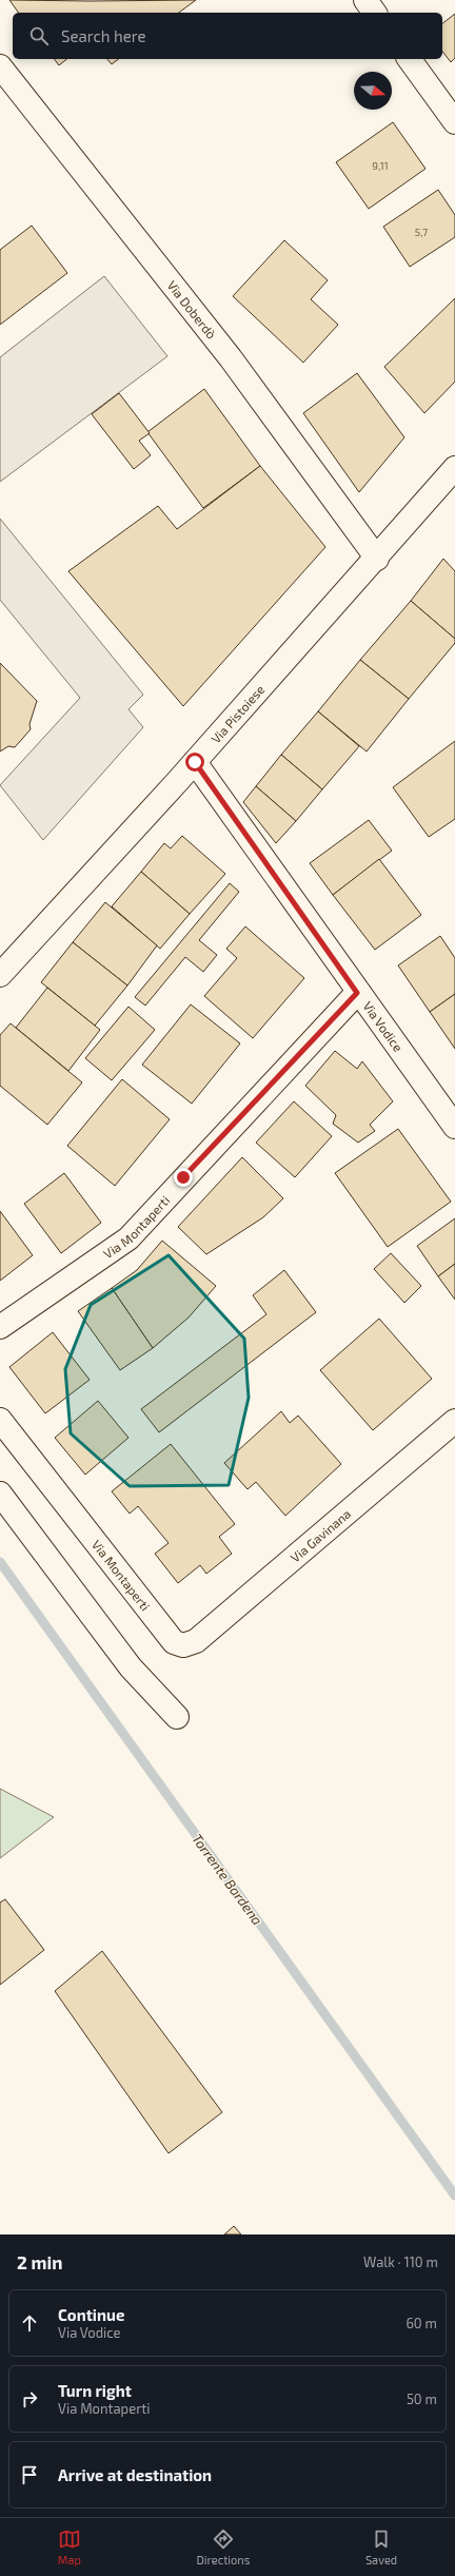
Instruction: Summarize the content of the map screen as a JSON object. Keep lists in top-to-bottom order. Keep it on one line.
{"streets":{"street":["Via Doberdò","Via Pistoiese","Via Vodice","Via Montaperti","Via Gavinana"]},"crossings":[["Via Doberdò","Via Pistoiese"],["Via Pistoiese","Via Vodice"],["Via Vodice","Via Montaperti"],["Via Montaperti","Via Gavinana"]],"water":["Torrente Bardena"],"house_numbers":["9,11","5,7"],"north":"right","page":{"search":"Search here","heading":["2 min","Walk · 110 m"],"list":[["Continue","Via Vodice","60 m"],["Turn right","Via Montaperti","50 m"],"Arrive at destination"],"nav":["Map","Directions","Saved"]}}
